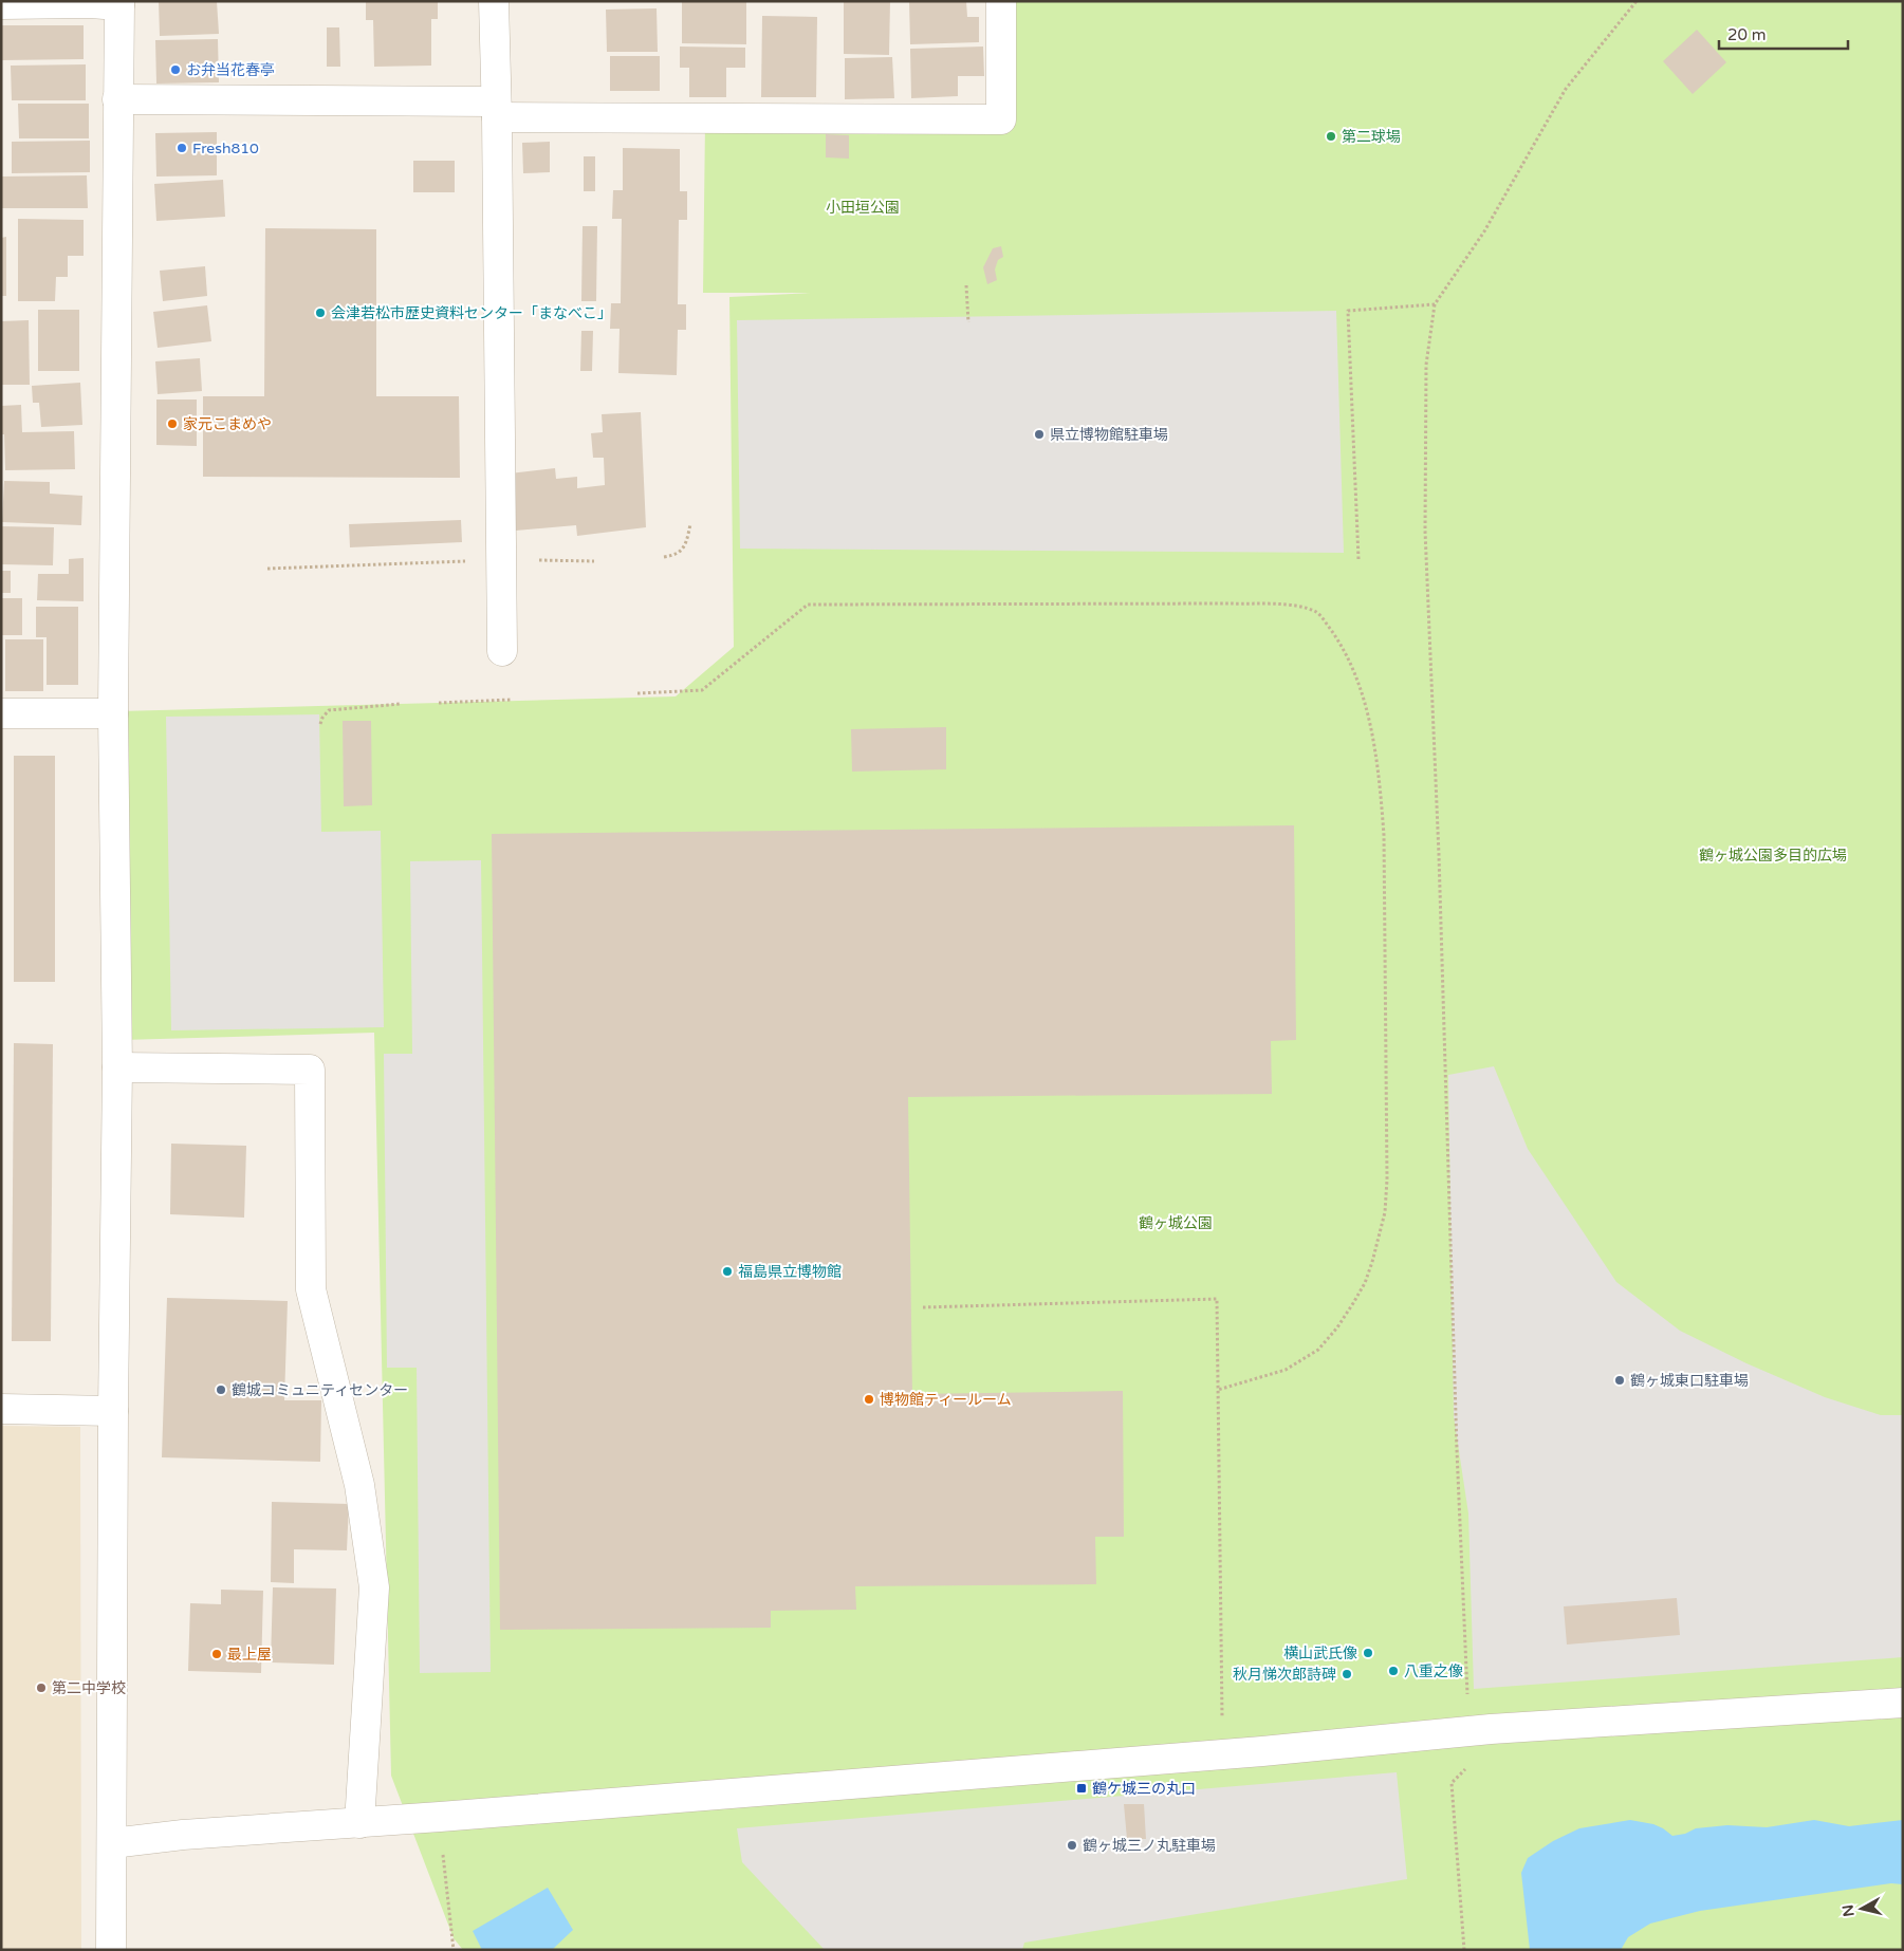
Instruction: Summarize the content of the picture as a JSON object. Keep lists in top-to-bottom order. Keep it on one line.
{"parks":["小田垣公園","鶴ヶ城公園多目的広場","鶴ヶ城公園"],"places":{"other":["お弁当花春亭","第二球場","Fresh810","会津若松市歴史資料センター「まなべこ」","家元こまめや","県立博物館駐車場","福島県立博物館","鶴ヶ城東口駐車場","鶴城コミュニティセンター","博物館ティールーム","横山武氏像","最上屋","八重之像","秋月悌次郎詩碑","第二中学校","鶴ヶ城三ノ丸駐車場"],"transit":["鶴ケ城三の丸口"]},"scale_bar":"20 m","north":"left"}
